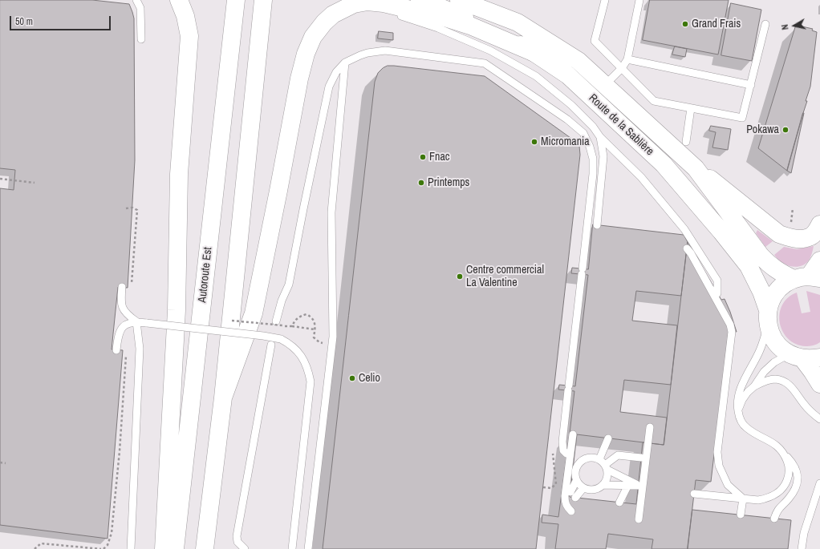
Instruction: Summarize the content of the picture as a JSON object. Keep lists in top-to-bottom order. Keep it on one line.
{"streets":{"main road":["Route de la Sablière","Autoroute Est"]},"places":["Grand Frais","Pokawa","Micromania","Fnac","Printemps","Centre commercial La Valentine","Celio"],"scale_bar":"50 m","north":"left"}
